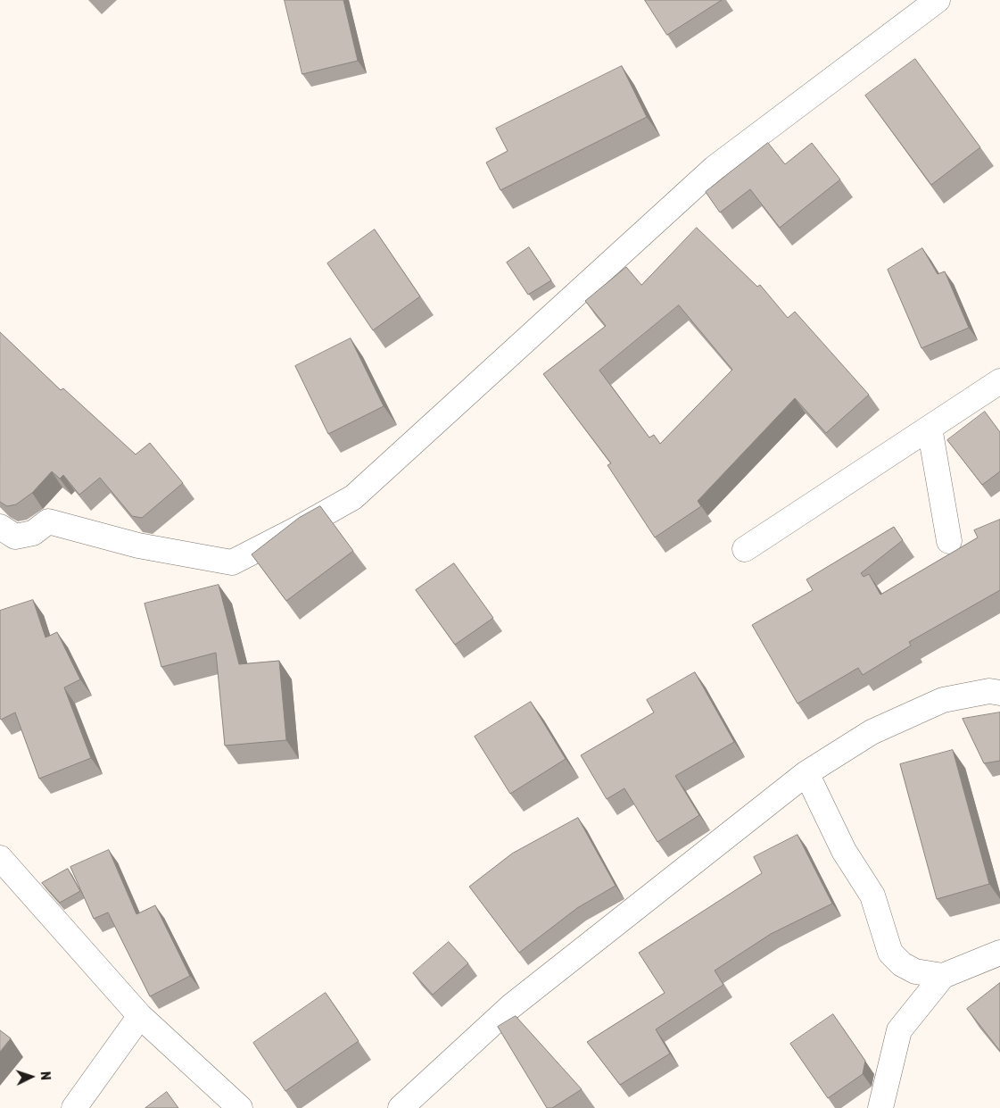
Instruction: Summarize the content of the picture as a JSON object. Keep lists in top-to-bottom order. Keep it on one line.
{"north":"right"}
